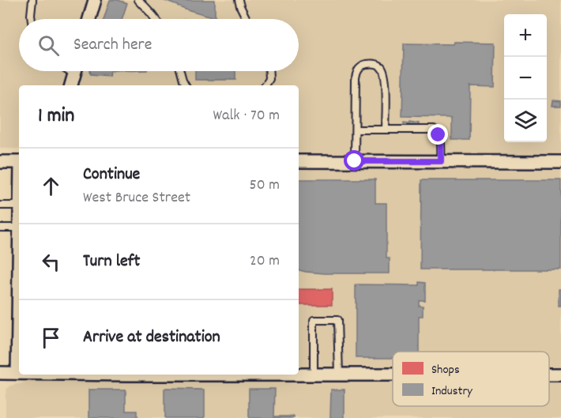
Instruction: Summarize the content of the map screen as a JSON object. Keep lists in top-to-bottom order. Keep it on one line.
{"legend":["Shops","Industry"],"page":{"map_buttons":["+","−"],"search":"Search here","heading":["1 min","Walk · 70 m"],"list":[["Continue","West Bruce Street","50 m"],["Turn left","20 m"],"Arrive at destination"]}}
